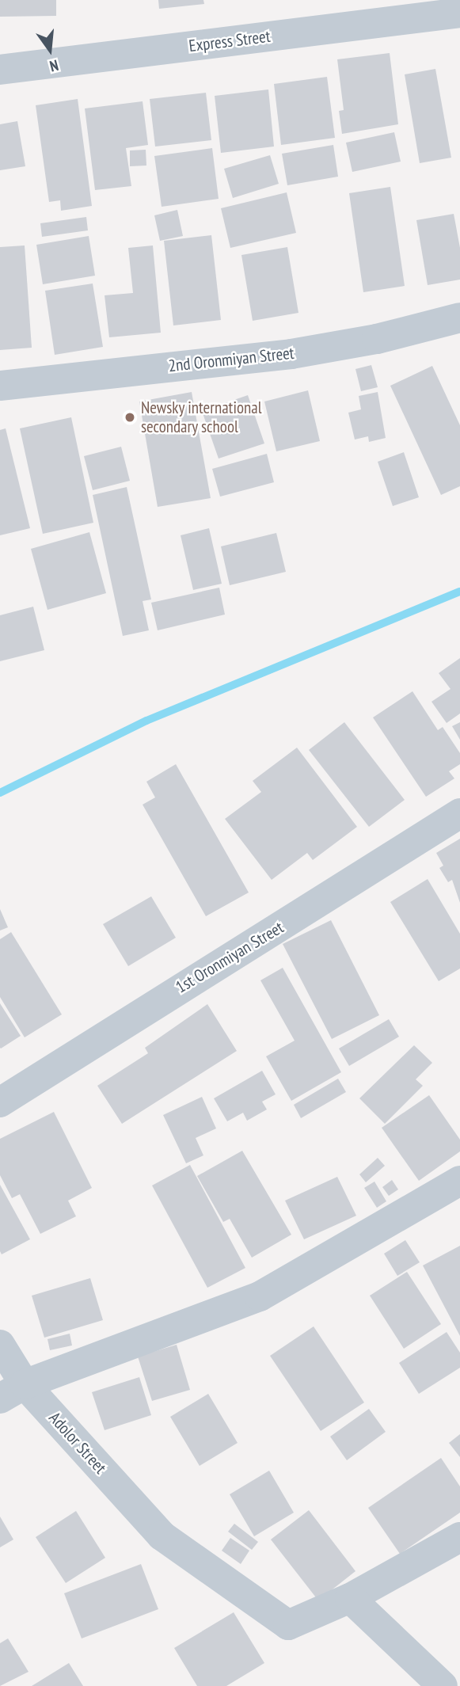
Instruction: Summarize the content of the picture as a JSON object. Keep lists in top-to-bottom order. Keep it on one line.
{"streets":{"street":["Express Street","2nd Oronmiyan Street","1st Oronmiyan Street","Adolor Street"]},"places":["Newsky international secondary school"],"north":"bottom"}
